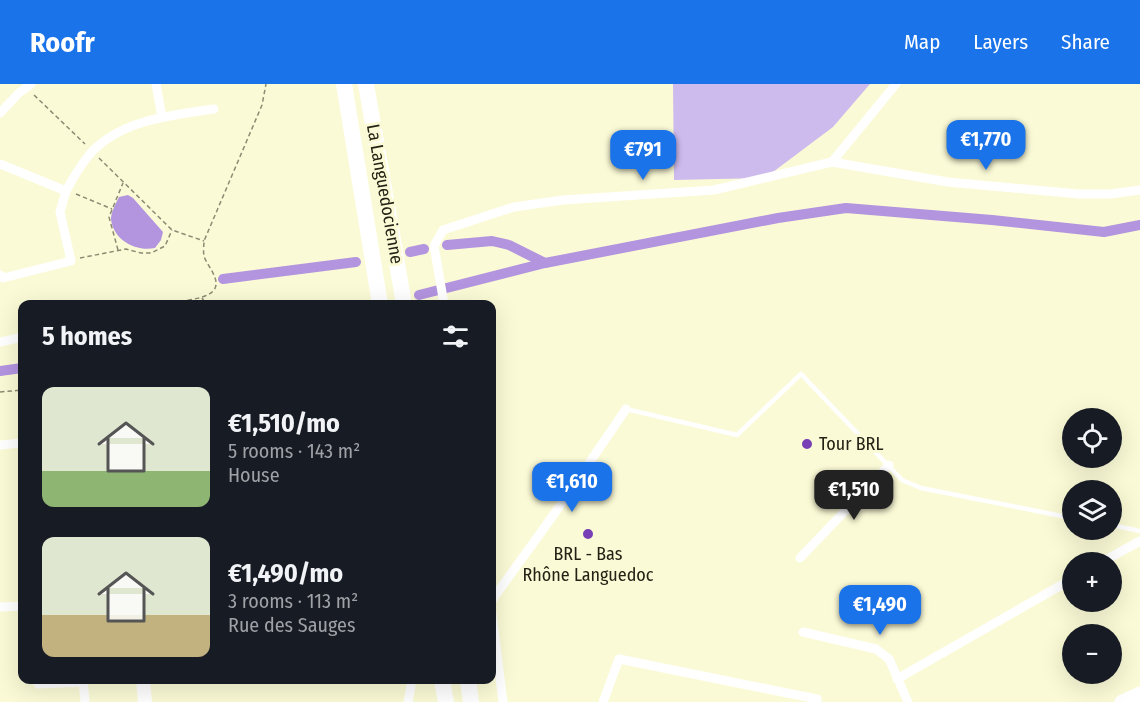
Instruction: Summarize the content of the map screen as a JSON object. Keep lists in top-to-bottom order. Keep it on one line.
{"streets":{"highway":["La Languedocienne"]},"places":["Tour BRL","BRL - Bas Rhône Languedoc"],"page":{"header":"Roofr","nav":["Map","Layers","Share"],"price":["€1,770","€791","€1,610","€1,510","€1,490"],"heading":"5 homes","list":[{"name":"€1,510/mo","note":"5 rooms · 143 m² · House"},{"name":"€1,490/mo","note":"3 rooms · 113 m² · Rue des Sauges"}],"map_buttons":["+","−"]}}
